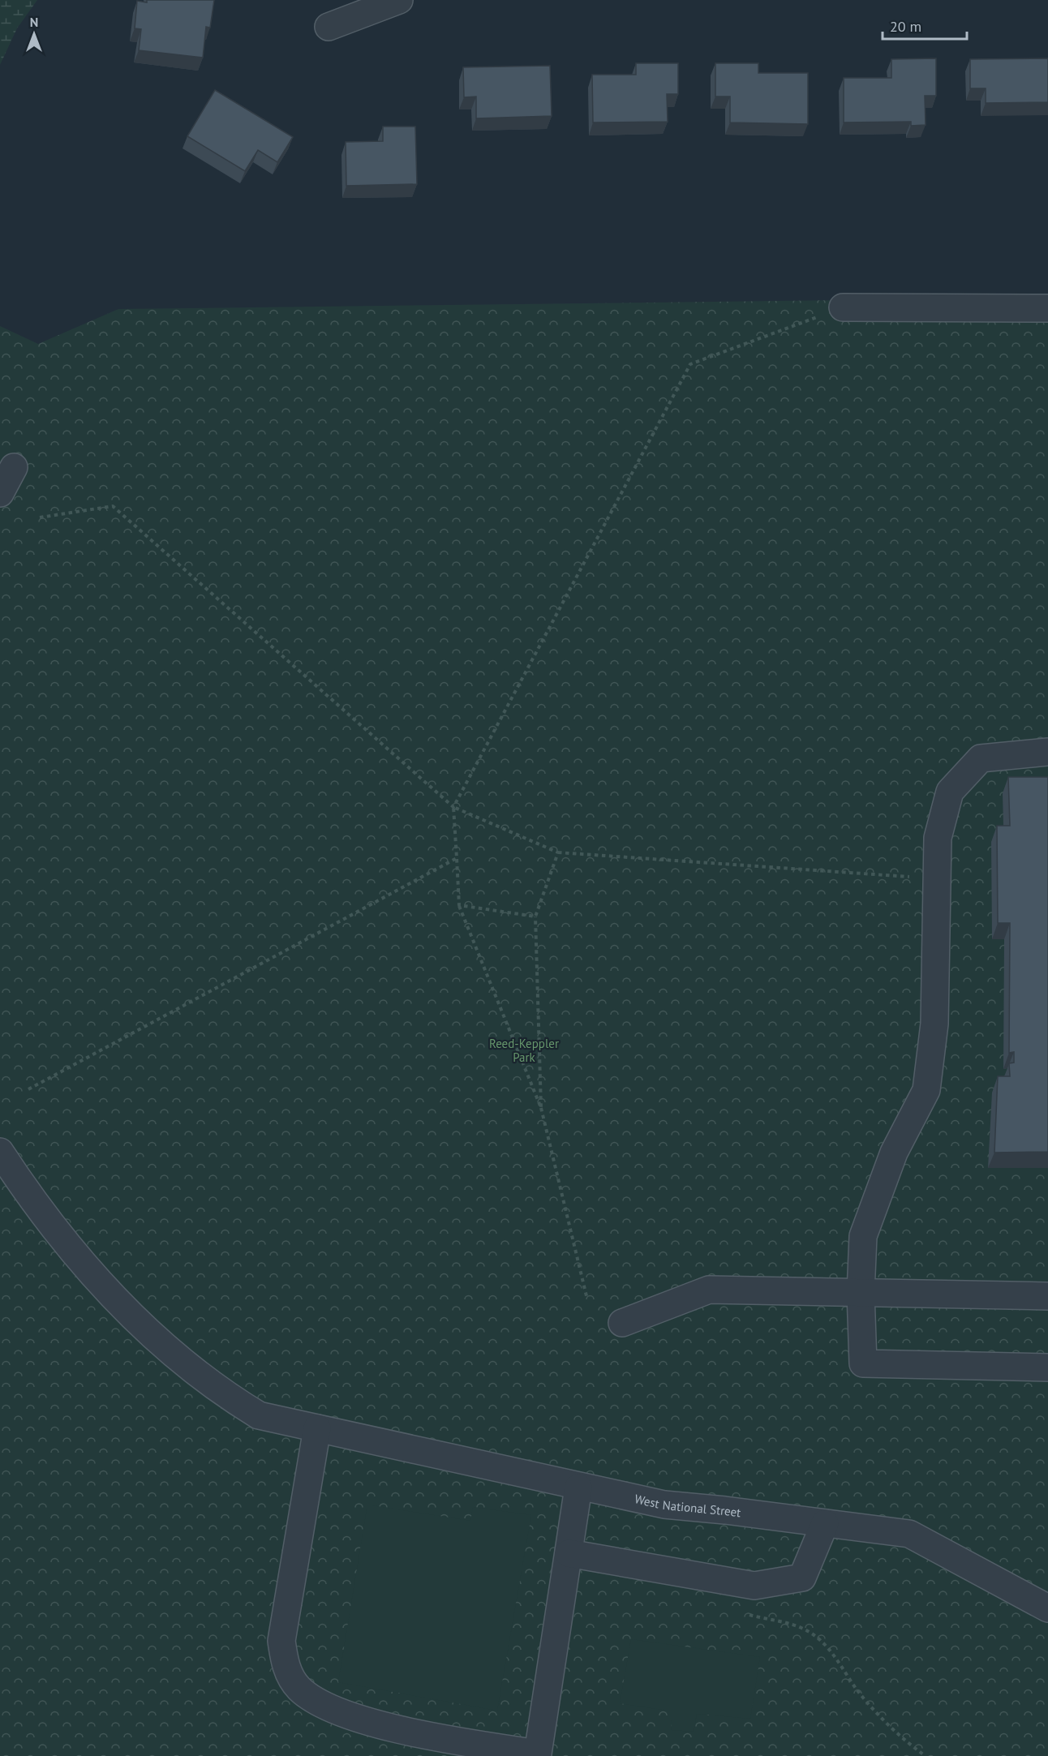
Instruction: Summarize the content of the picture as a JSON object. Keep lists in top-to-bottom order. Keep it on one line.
{"streets":{"street":["West National Street"]},"parks":["Reed-Keppler Park"],"scale_bar":"20 m","north":"top"}
